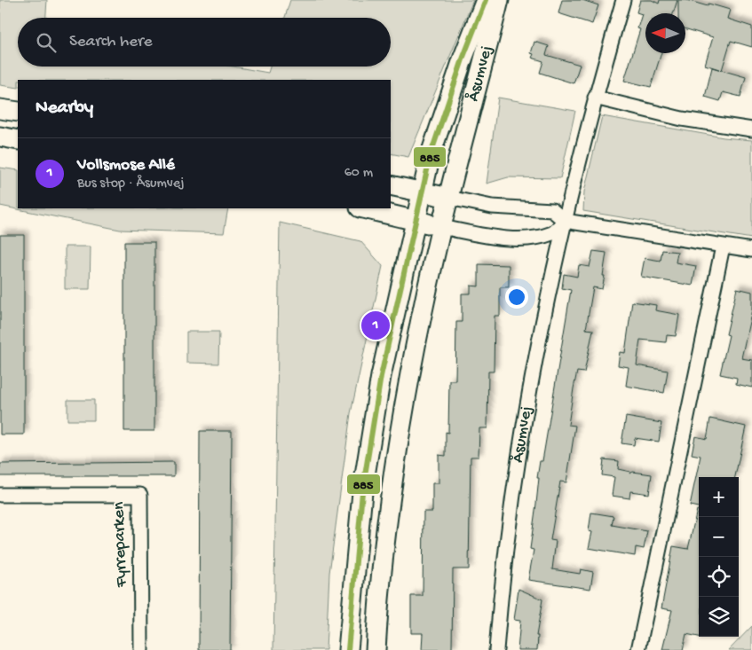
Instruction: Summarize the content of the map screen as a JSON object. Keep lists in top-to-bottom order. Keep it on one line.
{"streets":{"street":["Åsumvej","Fyrreparken"]},"lines":["transit line 885"],"north":"left","page":{"search":"Search here","heading":"Nearby","list":[{"mark":"1","name":"Vollsmose Allé","note":"Bus stop · Åsumvej","value":"60 m"}],"pins":"1","map_buttons":["+","−"]}}
